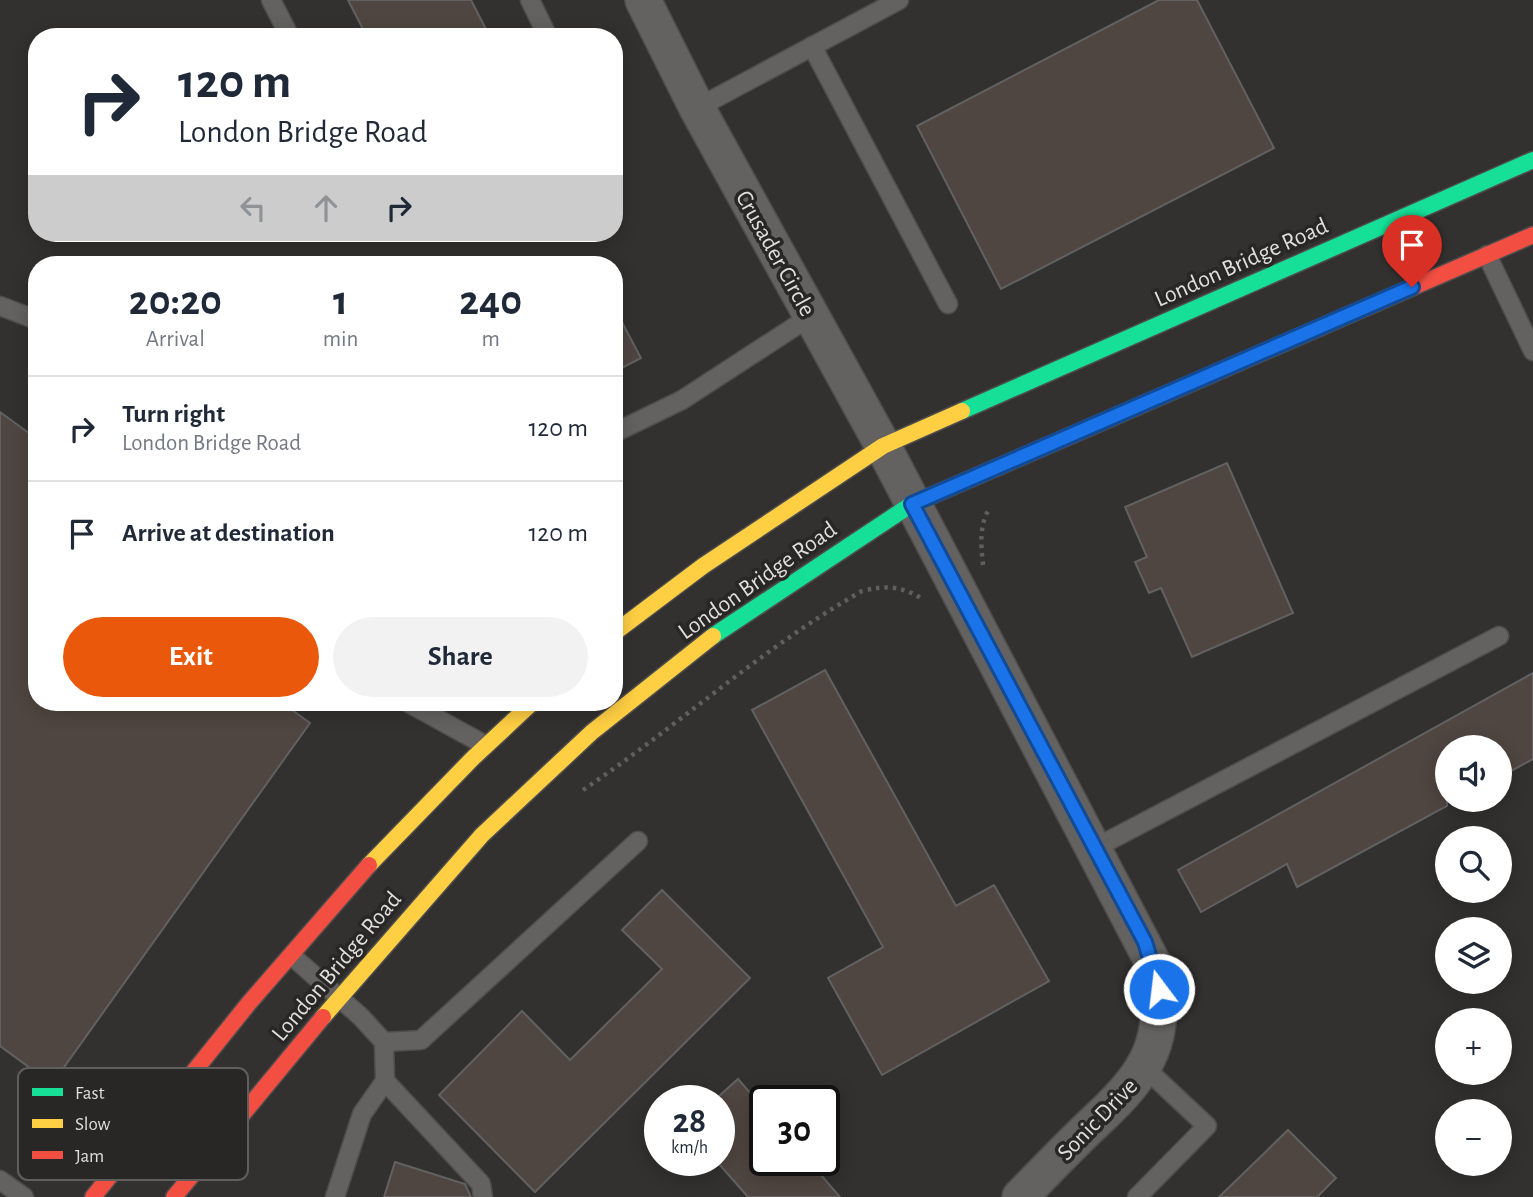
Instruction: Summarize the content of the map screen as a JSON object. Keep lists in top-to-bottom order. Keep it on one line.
{"streets":{"main road":["London Bridge Road"],"street":["Crusader Circle","Sonic Drive"]},"crossings":[["Crusader Circle","London Bridge Road"],["Crusader Circle","Sonic Drive"],["London Bridge Road","Sonic Drive"]],"legend":["Fast","Slow","Jam"],"page":{"turn":["120 m","London Bridge Road"],"eta":["20:20","Arrival","1","min","240","m"],"list":[{"name":"Turn right","note":"London Bridge Road","value":"120 m"},{"name":"Arrive at destination","value":"120 m"}],"buttons":["Exit","Share"],"map_buttons":["+","−"],"speed":"28 km/h","limit":"30"}}
